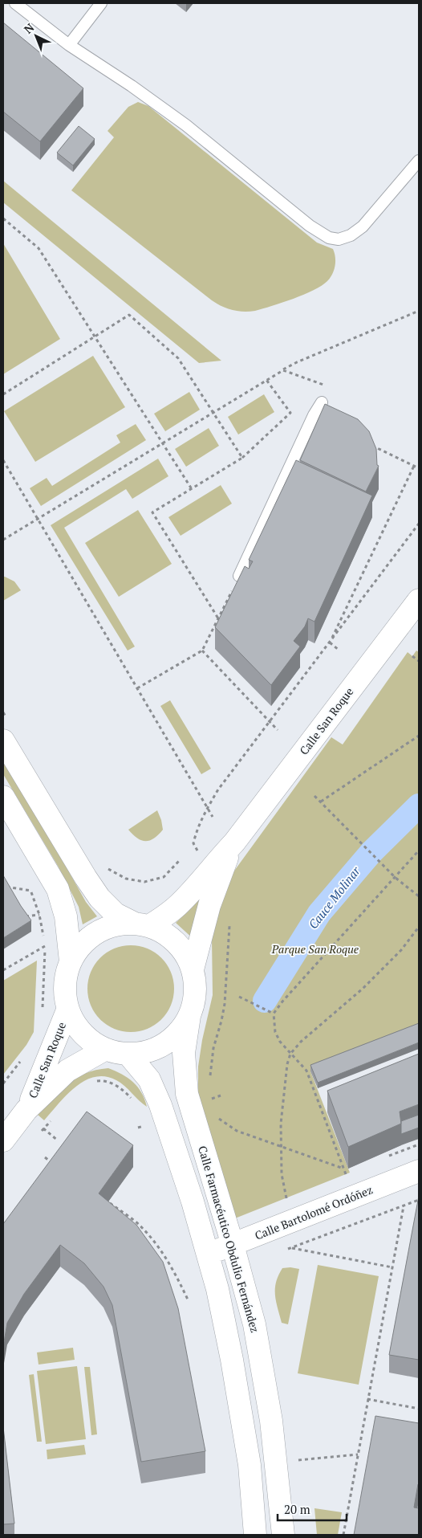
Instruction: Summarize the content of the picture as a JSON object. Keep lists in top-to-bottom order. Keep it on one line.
{"streets":{"street":["Calle San Roque","Calle Bartolomé Ordóñez","Calle Farmacéutico Obdulio Fernández"]},"crossings":[["Calle San Roque","Calle Farmacéutico Obdulio Fernández"],["Calle Bartolomé Ordóñez","Calle Farmacéutico Obdulio Fernández"]],"water":["Cauce Molinar"],"parks":["Parque San Roque"],"scale_bar":"20 m","north":"top left"}
